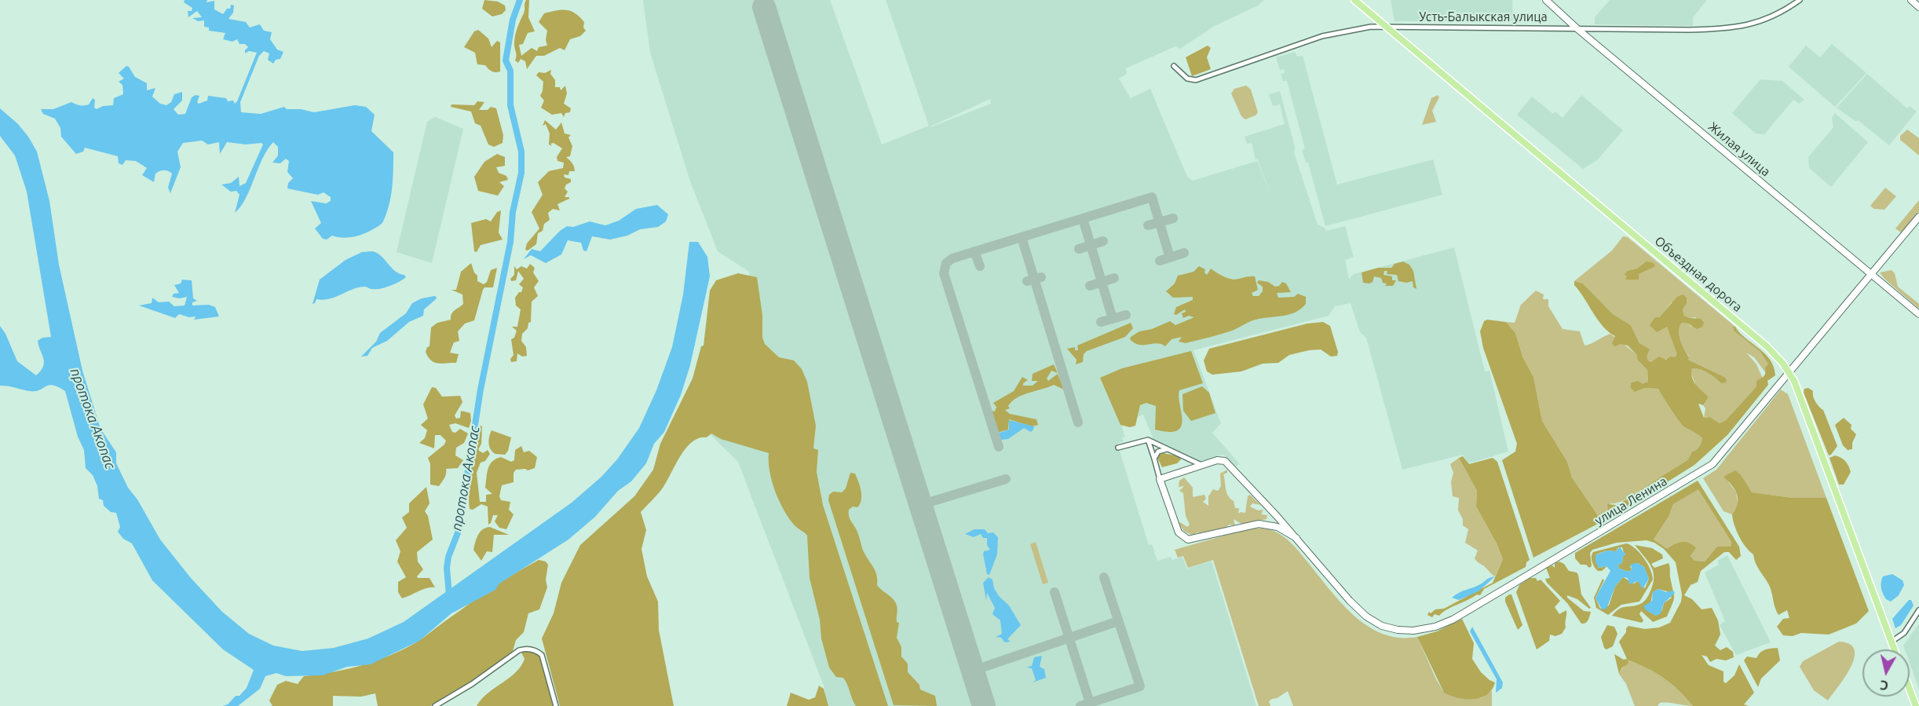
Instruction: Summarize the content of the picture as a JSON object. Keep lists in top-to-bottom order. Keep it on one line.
{"streets":{"main road":["Объездная дорога"],"street":["Усть-Балыкская улица","Жилая улица","улица Ленина"]},"crossings":[["Усть-Балыкская улица","Жилая улица"],["Усть-Балыкская улица","Объездная дорога"],["Жилая улица","улица Ленина"],["Объездная дорога","улица Ленина"]],"water":["протока Акопас"],"north":"bottom"}
